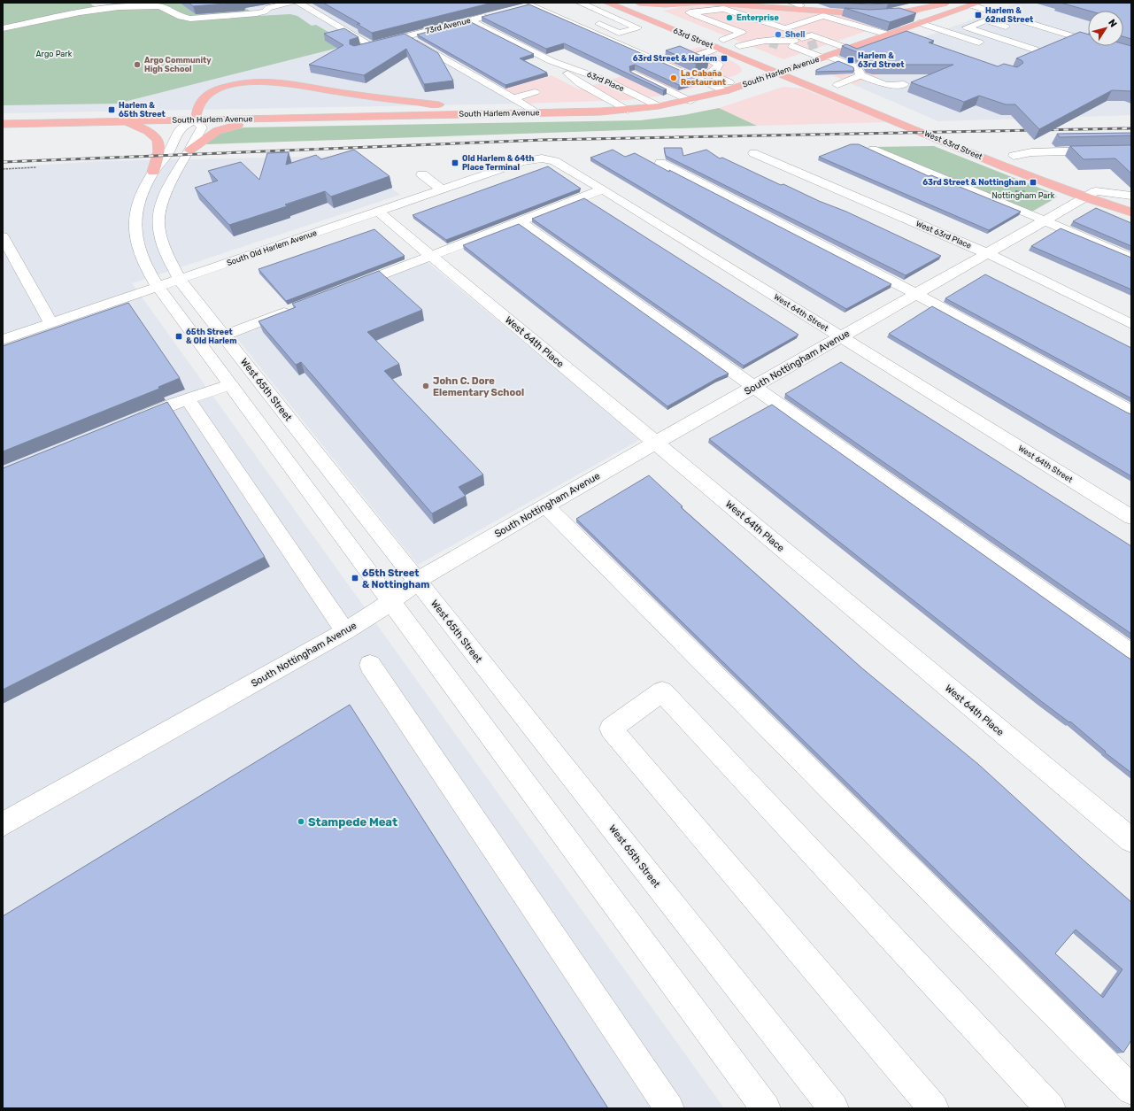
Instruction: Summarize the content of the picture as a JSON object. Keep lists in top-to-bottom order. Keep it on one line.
{"streets":{"main road":["63rd Street","South Harlem Avenue","West 63rd Street"],"street":["73rd Avenue","63rd Place","West 63rd Place","South Old Harlem Avenue","West 64th Street","West 64th Place","South Nottingham Avenue","West 65th Street"]},"crossings":[["73rd Avenue","63rd Place"],["63rd Street","South Harlem Avenue"],["63rd Street","West 63rd Street"],["South Harlem Avenue","63rd Place"],["South Harlem Avenue","West 63rd Street"],["South Harlem Avenue","West 65th Street"],["West 63rd Street","South Nottingham Avenue"],["West 63rd Place","South Nottingham Avenue"],["South Old Harlem Avenue","West 64th Street"],["South Old Harlem Avenue","West 64th Place"],["South Old Harlem Avenue","West 65th Street"],["West 64th Street","South Nottingham Avenue"],["West 64th Place","South Nottingham Avenue"],["South Nottingham Avenue","West 65th Street"]],"parks":["Argo Park","Nottingham Park"],"places":{"transit":["Harlem & 62nd Street","63rd Street & Harlem","Harlem & 63rd Street","Harlem & 65th Street","Old Harlem & 64th Place Terminal","63rd Street & Nottingham","65th Street & Old Harlem","65th Street & Nottingham"],"other":["Enterprise","Shell","Argo Community High School","La Cabaña Restaurant","John C. Dore Elementary School","Stampede Meat"]},"north":"top right"}
